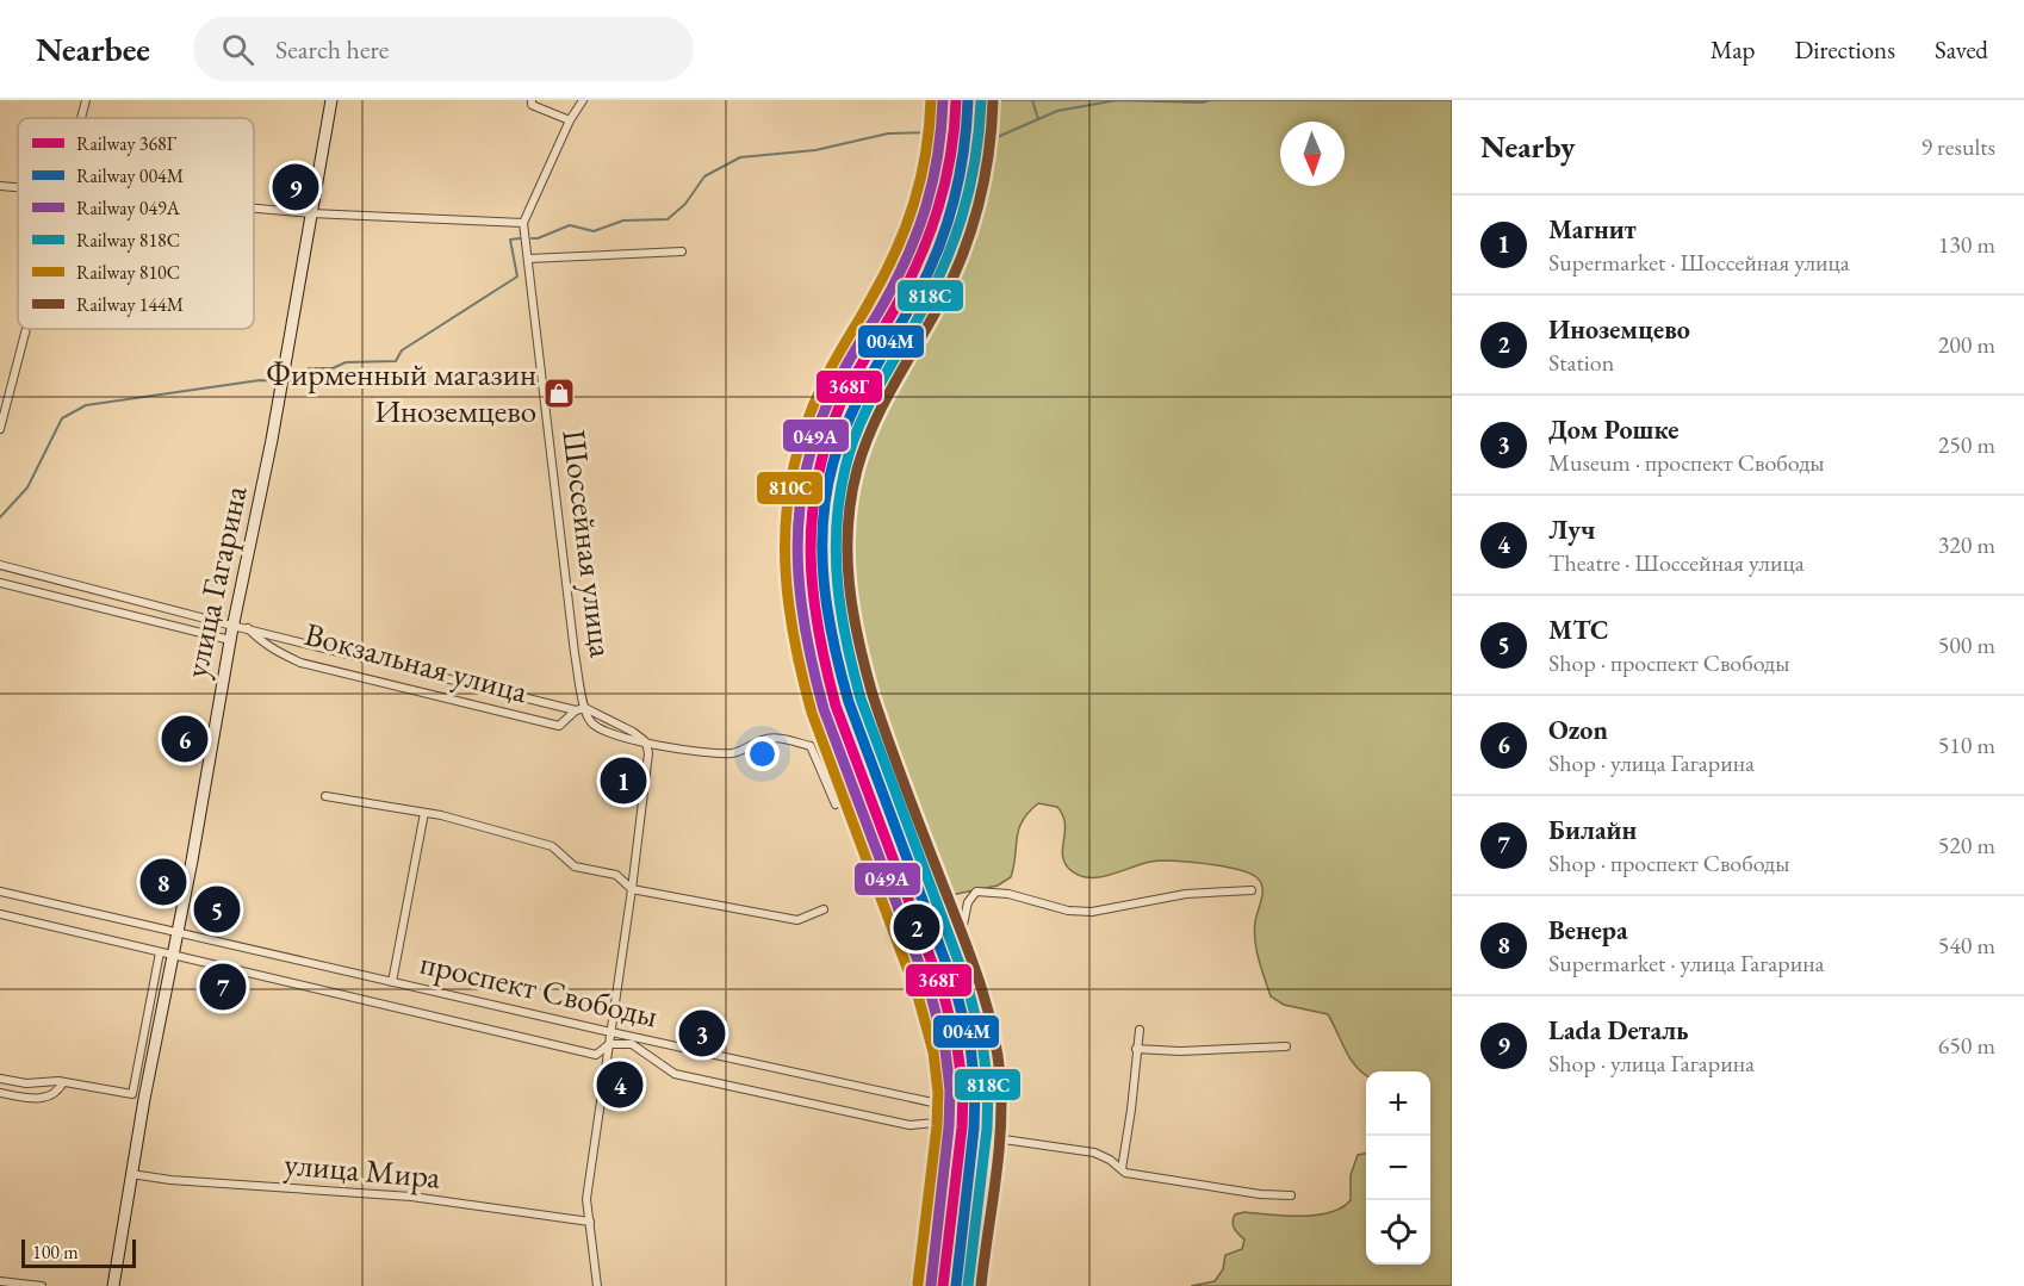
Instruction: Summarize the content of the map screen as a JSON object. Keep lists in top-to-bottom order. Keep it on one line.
{"streets":{"main road":["улица Гагарина"],"street":["Шоссейная улица","Вокзальная улица","проспект Свободы","улица Мира"]},"crossings":[["Шоссейная улица","Вокзальная улица"],["улица Гагарина","Вокзальная улица"],["улица Гагарина","проспект Свободы"],["улица Гагарина","улица Мира"]],"places":{"shop":["Фирменный магазин Иноземцево"]},"lines":["rail line 368Г","rail line 004М","rail line 049А","rail line 810С","rail line 818С","rail line 144М"],"legend":["Railway 368Г","Railway 004М","Railway 049А","Railway 818С","Railway 810С","Railway 144М"],"scale_bar":"100 m","north":"bottom","page":{"header":"Nearbee","search":"Search here","nav":["Map","Directions","Saved"],"heading":["Nearby","9 results"],"pins":["9","6","1","8","5","2","7","3","4"],"list":[{"mark":"1","name":"Магнит","note":"Supermarket · Шоссейная улица","value":"130 m"},{"mark":"2","name":"Иноземцево","note":"Station","value":"200 m"},{"mark":"3","name":"Дом Рошке","note":"Museum · проспект Свободы","value":"250 m"},{"mark":"4","name":"Луч","note":"Theatre · Шоссейная улица","value":"320 m"},{"mark":"5","name":"МТС","note":"Shop · проспект Свободы","value":"500 m"},{"mark":"6","name":"Ozon","note":"Shop · улица Гагарина","value":"510 m"},{"mark":"7","name":"Билайн","note":"Shop · проспект Свободы","value":"520 m"},{"mark":"8","name":"Венера","note":"Supermarket · улица Гагарина","value":"540 m"},{"mark":"9","name":"Lada Dеталь","note":"Shop · улица Гагарина","value":"650 m"}],"map_buttons":["+","−"],"scale":"100 m"}}
